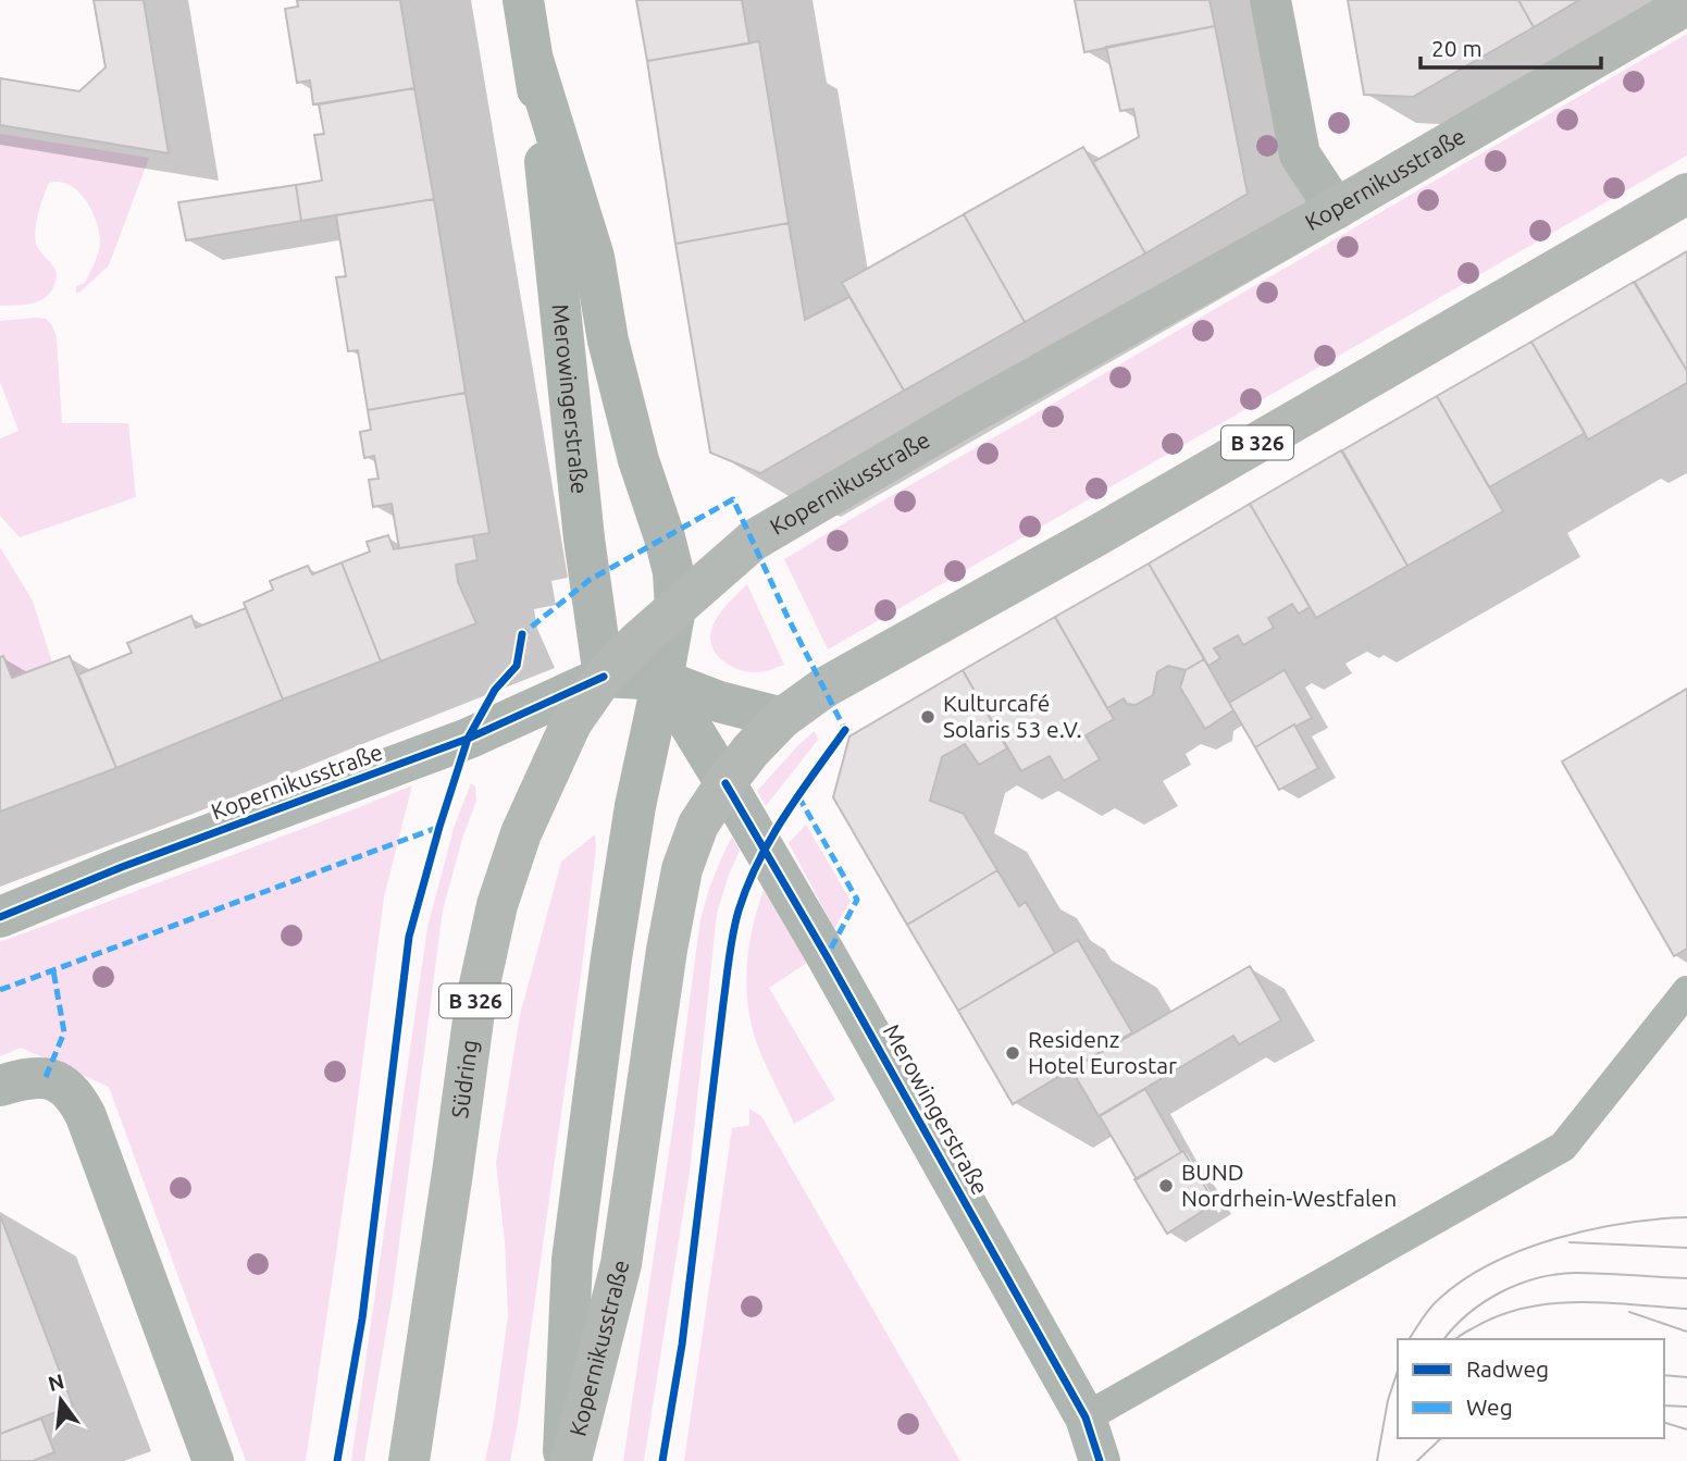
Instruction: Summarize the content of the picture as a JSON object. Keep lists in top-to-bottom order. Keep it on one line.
{"streets":{"main road":["Kopernikusstraße","Merowingerstraße","B 326","Südring"]},"crossings":[["Kopernikusstraße","Merowingerstraße"],["Kopernikusstraße","Südring"],["Merowingerstraße","Südring"]],"places":["Kulturcafé Solaris 53 e.V.","Residenz Hotel Eurostar","BUND Nordrhein-Westfalen"],"legend":["Radweg","Weg"],"scale_bar":"20 m","north":"top"}
